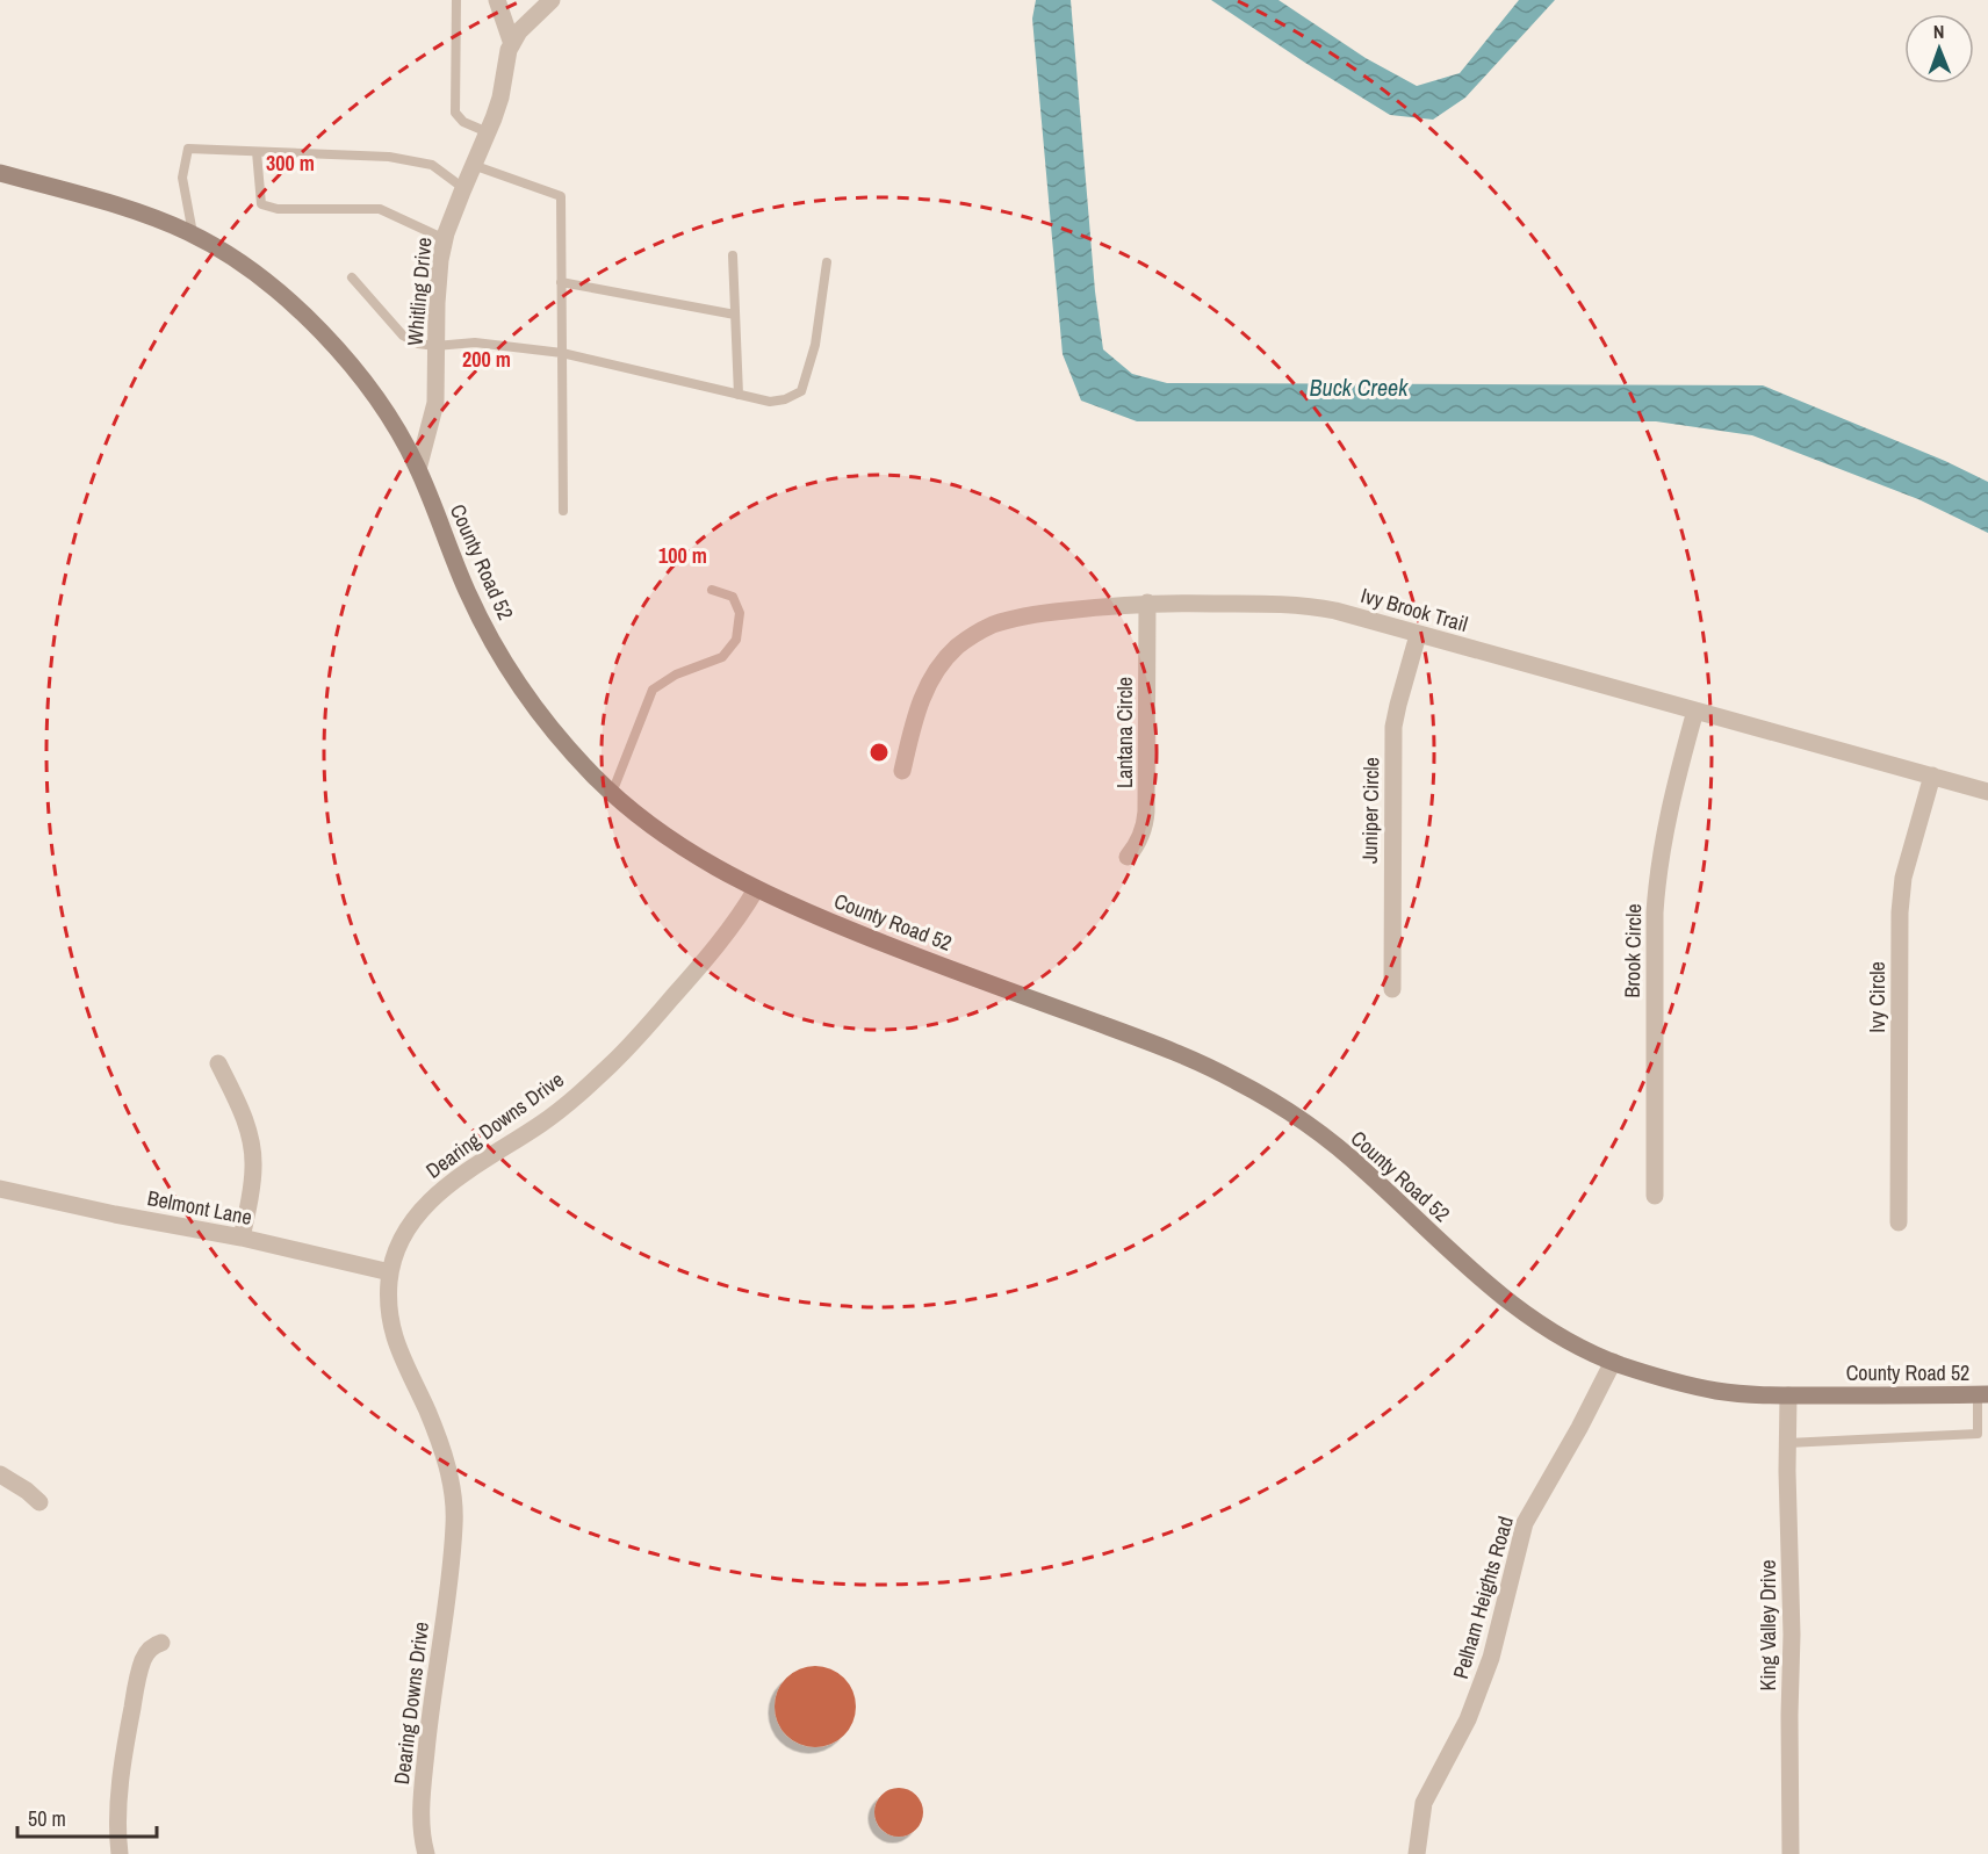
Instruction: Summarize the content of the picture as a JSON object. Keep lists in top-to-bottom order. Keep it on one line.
{"streets":{"street":["Whitling Drive","County Road 52","Ivy Brook Trail","Lantana Circle","Juniper Circle","Brook Circle","Ivy Circle","Dearing Downs Drive","Belmont Lane","Pelham Heights Road","King Valley Drive"]},"crossings":[["Whitling Drive","County Road 52"],["County Road 52","Dearing Downs Drive"],["County Road 52","Pelham Heights Road"],["County Road 52","King Valley Drive"],["Ivy Brook Trail","Lantana Circle"],["Ivy Brook Trail","Juniper Circle"],["Ivy Brook Trail","Brook Circle"],["Ivy Brook Trail","Ivy Circle"],["Dearing Downs Drive","Belmont Lane"]],"water":["Buck Creek"],"scale_bar":"50 m","north":"top","rings":["300 m","200 m","100 m"]}
